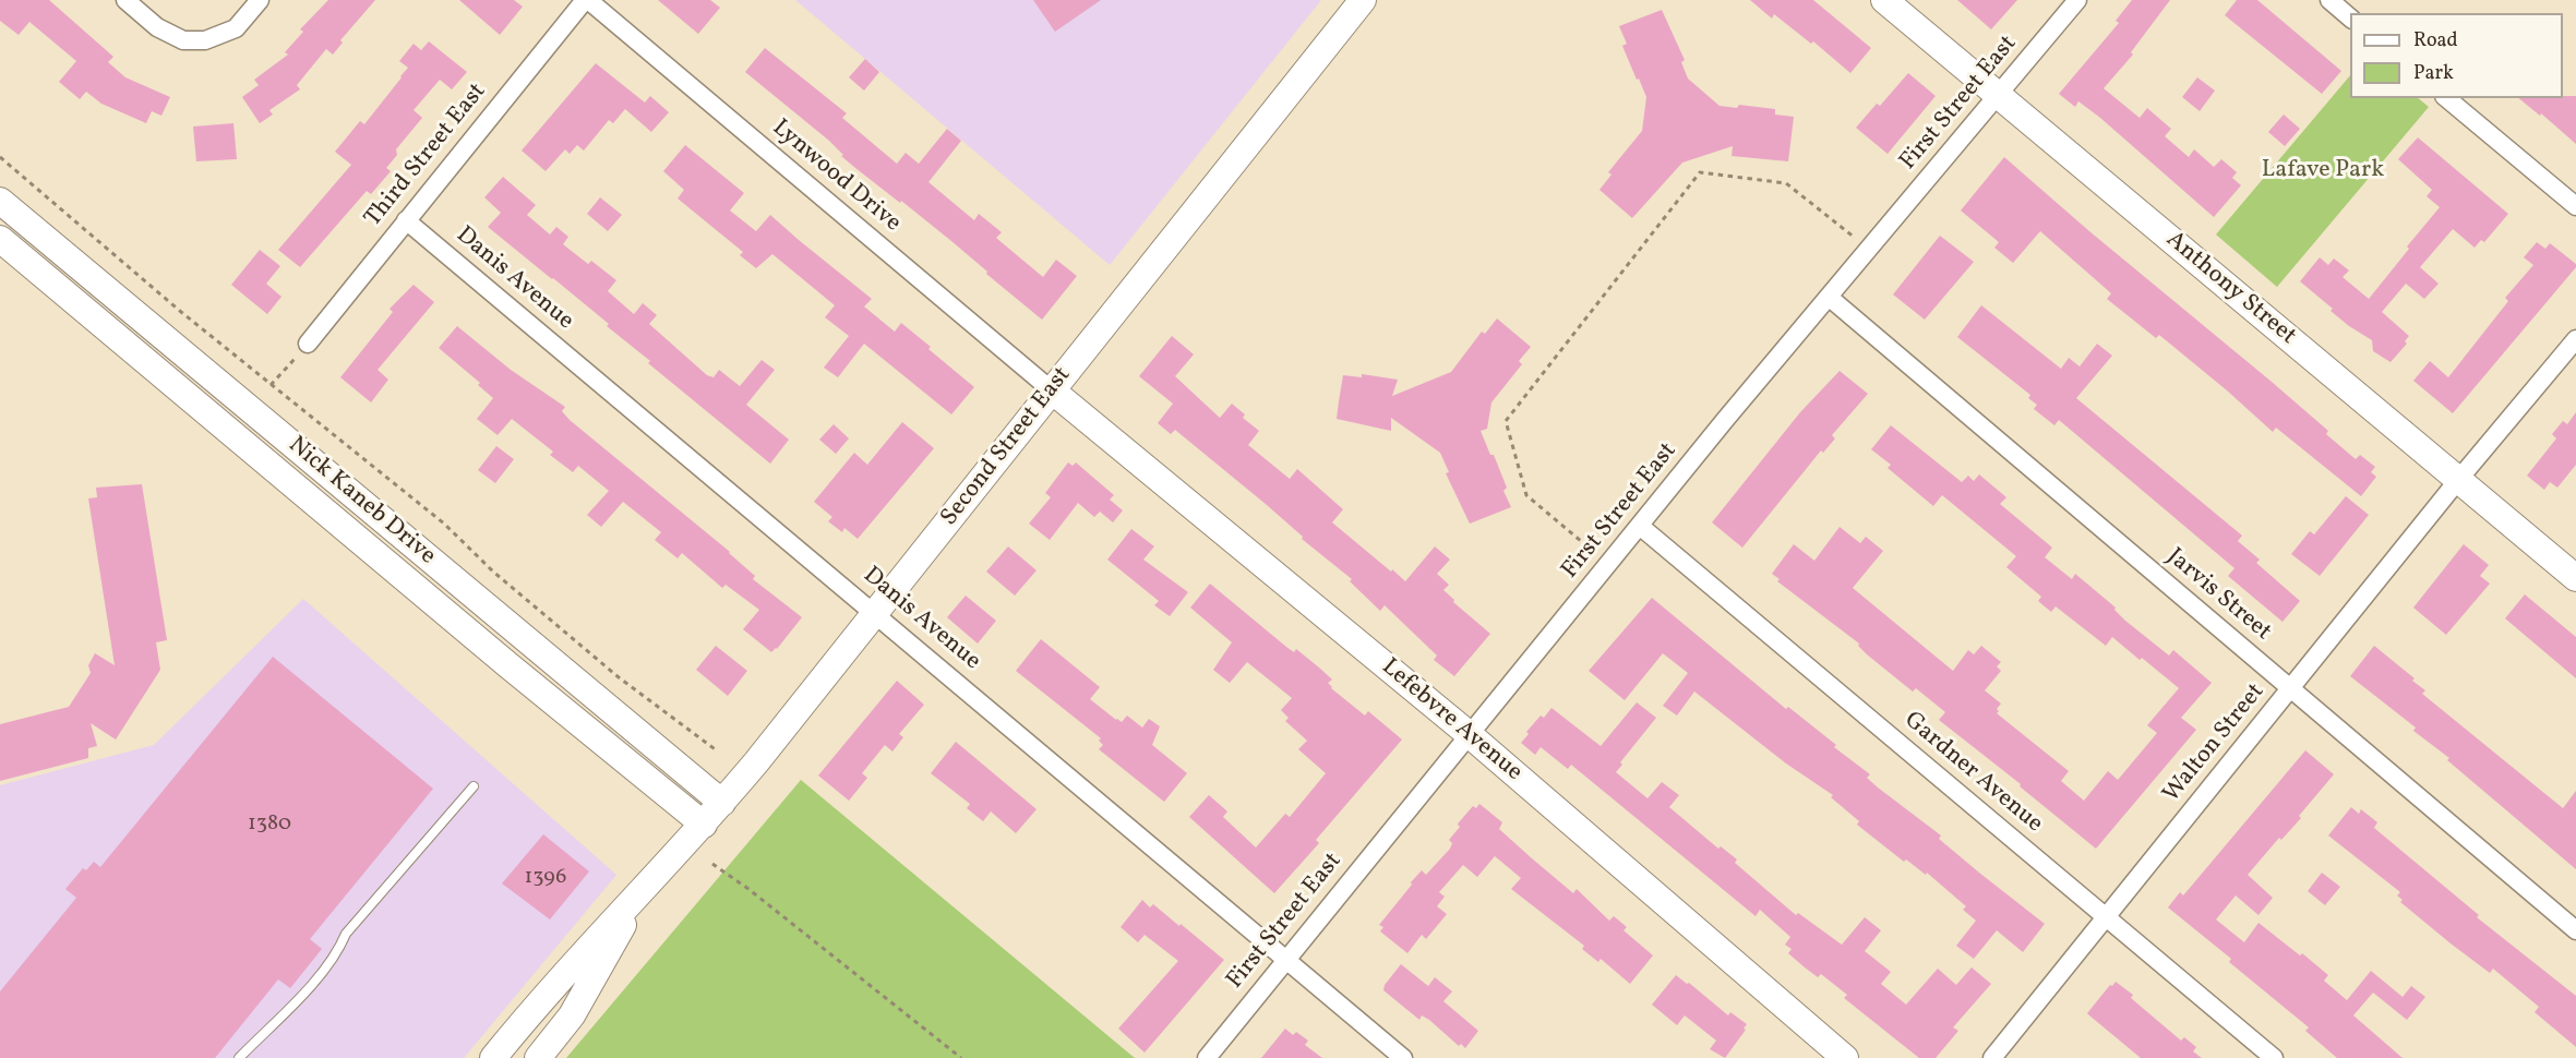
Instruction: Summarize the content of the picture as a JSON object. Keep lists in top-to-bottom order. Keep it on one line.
{"streets":{"street":["First Street East","Third Street East","Lynwood Drive","Danis Avenue","Anthony Street","Second Street East","Nick Kaneb Drive","Jarvis Street","Lefebvre Avenue","Walton Street","Gardner Avenue"]},"crossings":[["First Street East","Danis Avenue"],["First Street East","Anthony Street"],["First Street East","Jarvis Street"],["First Street East","Lefebvre Avenue"],["First Street East","Gardner Avenue"],["Third Street East","Lynwood Drive"],["Third Street East","Danis Avenue"],["Lynwood Drive","Second Street East"],["Lynwood Drive","Lefebvre Avenue"],["Danis Avenue","Second Street East"],["Anthony Street","Walton Street"],["Second Street East","Nick Kaneb Drive"],["Second Street East","Lefebvre Avenue"],["Jarvis Street","Walton Street"],["Walton Street","Gardner Avenue"]],"parks":["Lafave Park"],"house_numbers":["1380","1396"],"legend":["Road","Park"]}
